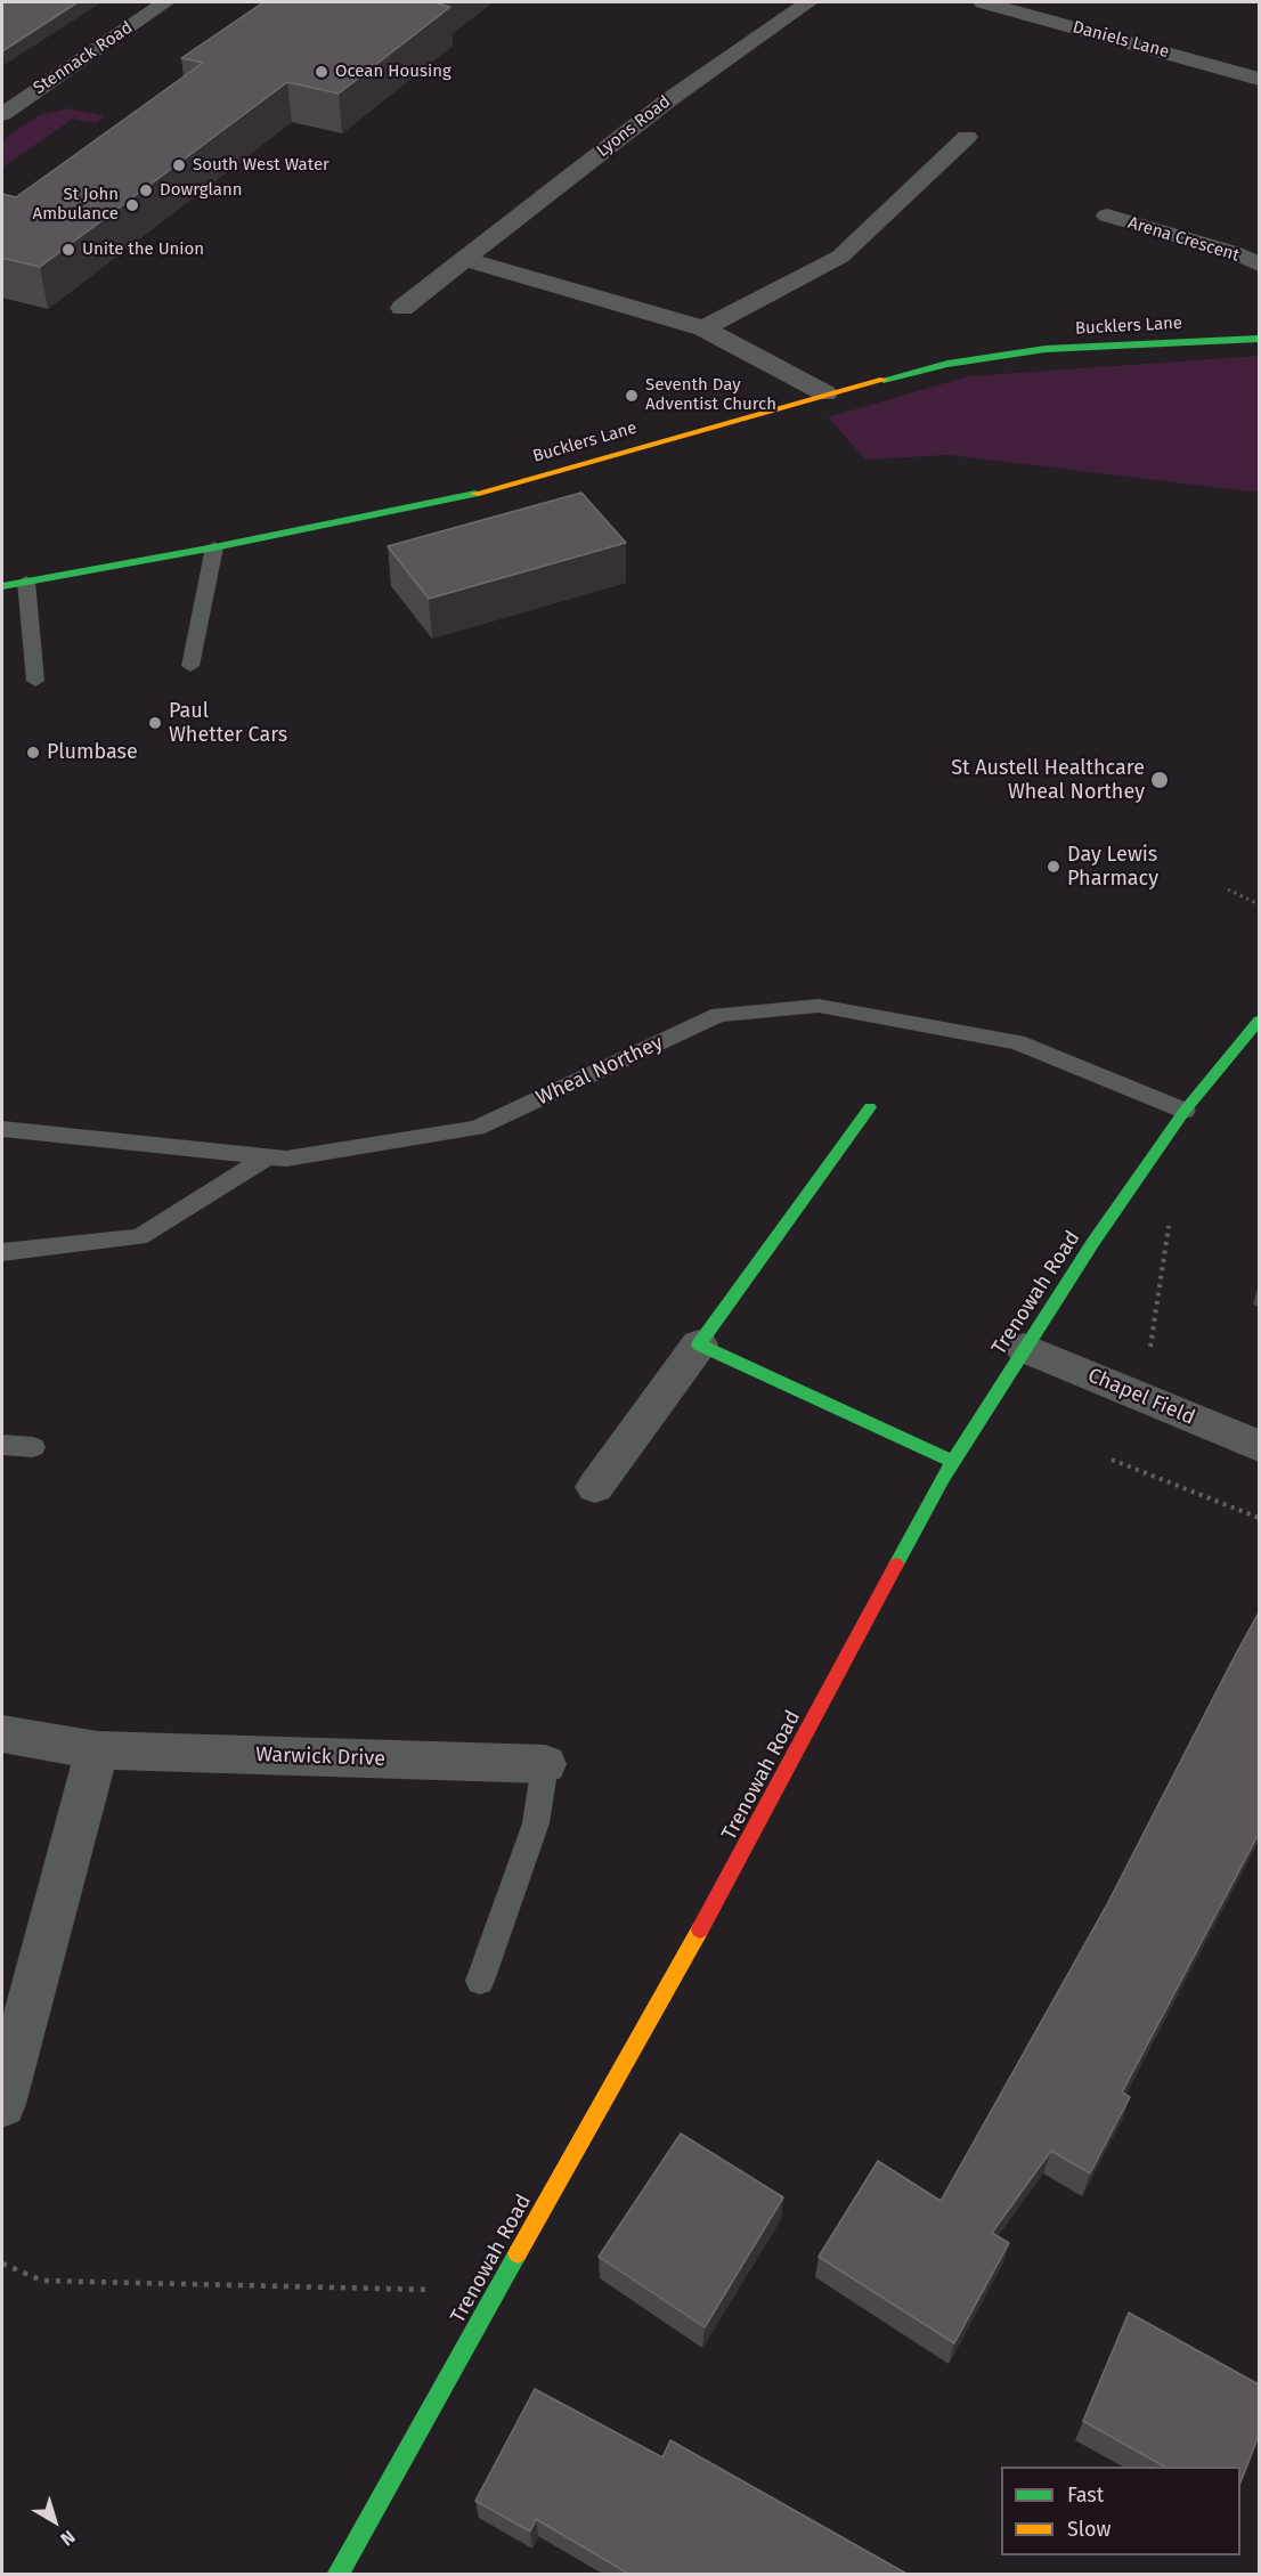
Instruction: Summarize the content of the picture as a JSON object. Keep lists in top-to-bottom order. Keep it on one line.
{"streets":{"street":["Daniels Lane","Stennack Road","Lyons Road","Arena Crescent","Bucklers Lane","Trenowah Road","Chapel Field","Warwick Drive"],"lane":["Wheal Northey"]},"crossings":[["Wheal Northey","Trenowah Road"],["Trenowah Road","Chapel Field"]],"places":["Ocean Housing","South West Water","Dowrglann","St John Ambulance","Unite the Union","Seventh Day Adventist Church","Paul Whetter Cars","Plumbase","St Austell Healthcare Wheal Northey","Day Lewis Pharmacy"],"legend":["Fast","Slow"],"north":"bottom right"}
